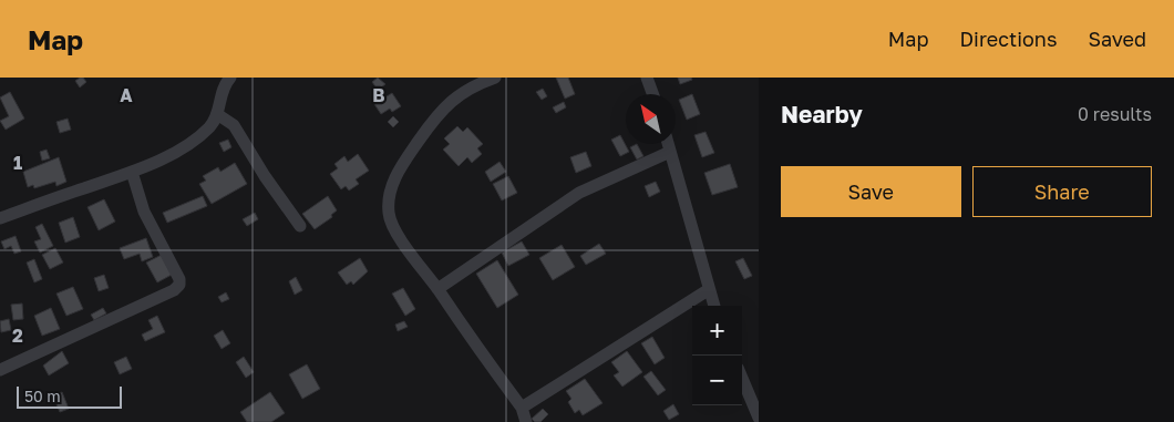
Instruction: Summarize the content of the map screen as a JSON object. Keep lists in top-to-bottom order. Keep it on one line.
{"scale_bar":"50 m","north":"top left","page":{"header":"Map","nav":["Map","Directions","Saved"],"heading":["Nearby","0 results"],"buttons":["Save","Share"],"map_buttons":["+","−"],"scale":"50 m"},"grid":{"columns":["A","B"],"rows":["1","2"]}}
